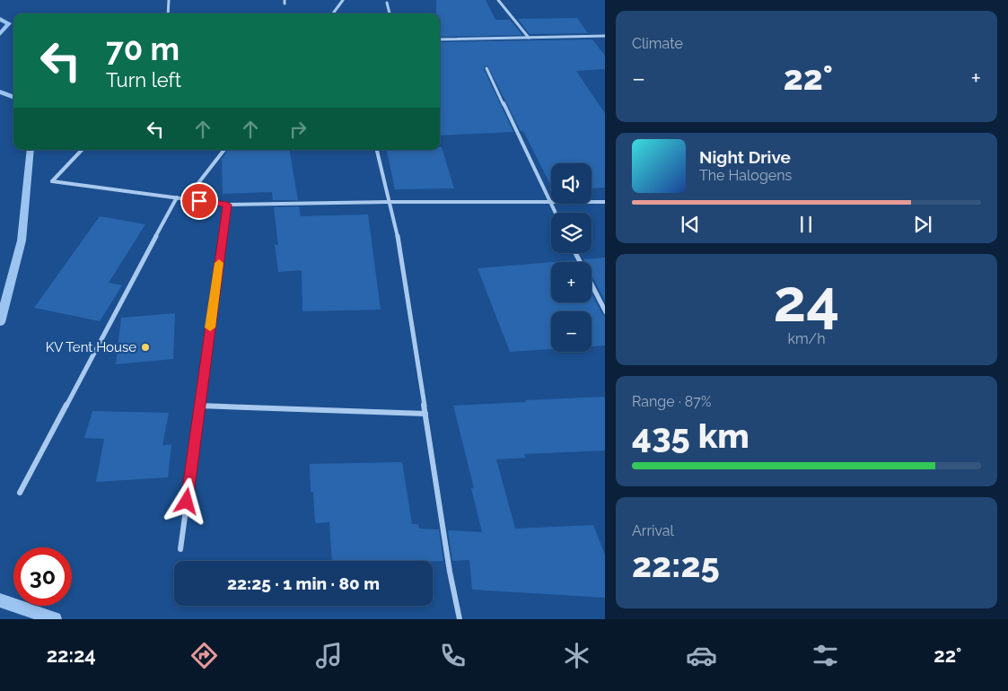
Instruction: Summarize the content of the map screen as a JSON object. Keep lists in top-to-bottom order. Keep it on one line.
{"places":["KV Tent House"],"page":{"tile":["Climate",["24","km/h"],["Range · 87%","435 km"],["Arrival","22:25"]],"turn":["70 m","Turn left"],"heat":["−","22°","+"],"song":["Night Drive","The Halogens"],"map_buttons":["+","−"],"limit":"30","trip":"22:25 · 1 min · 80 m","tabs":["22:24","22°"]}}
